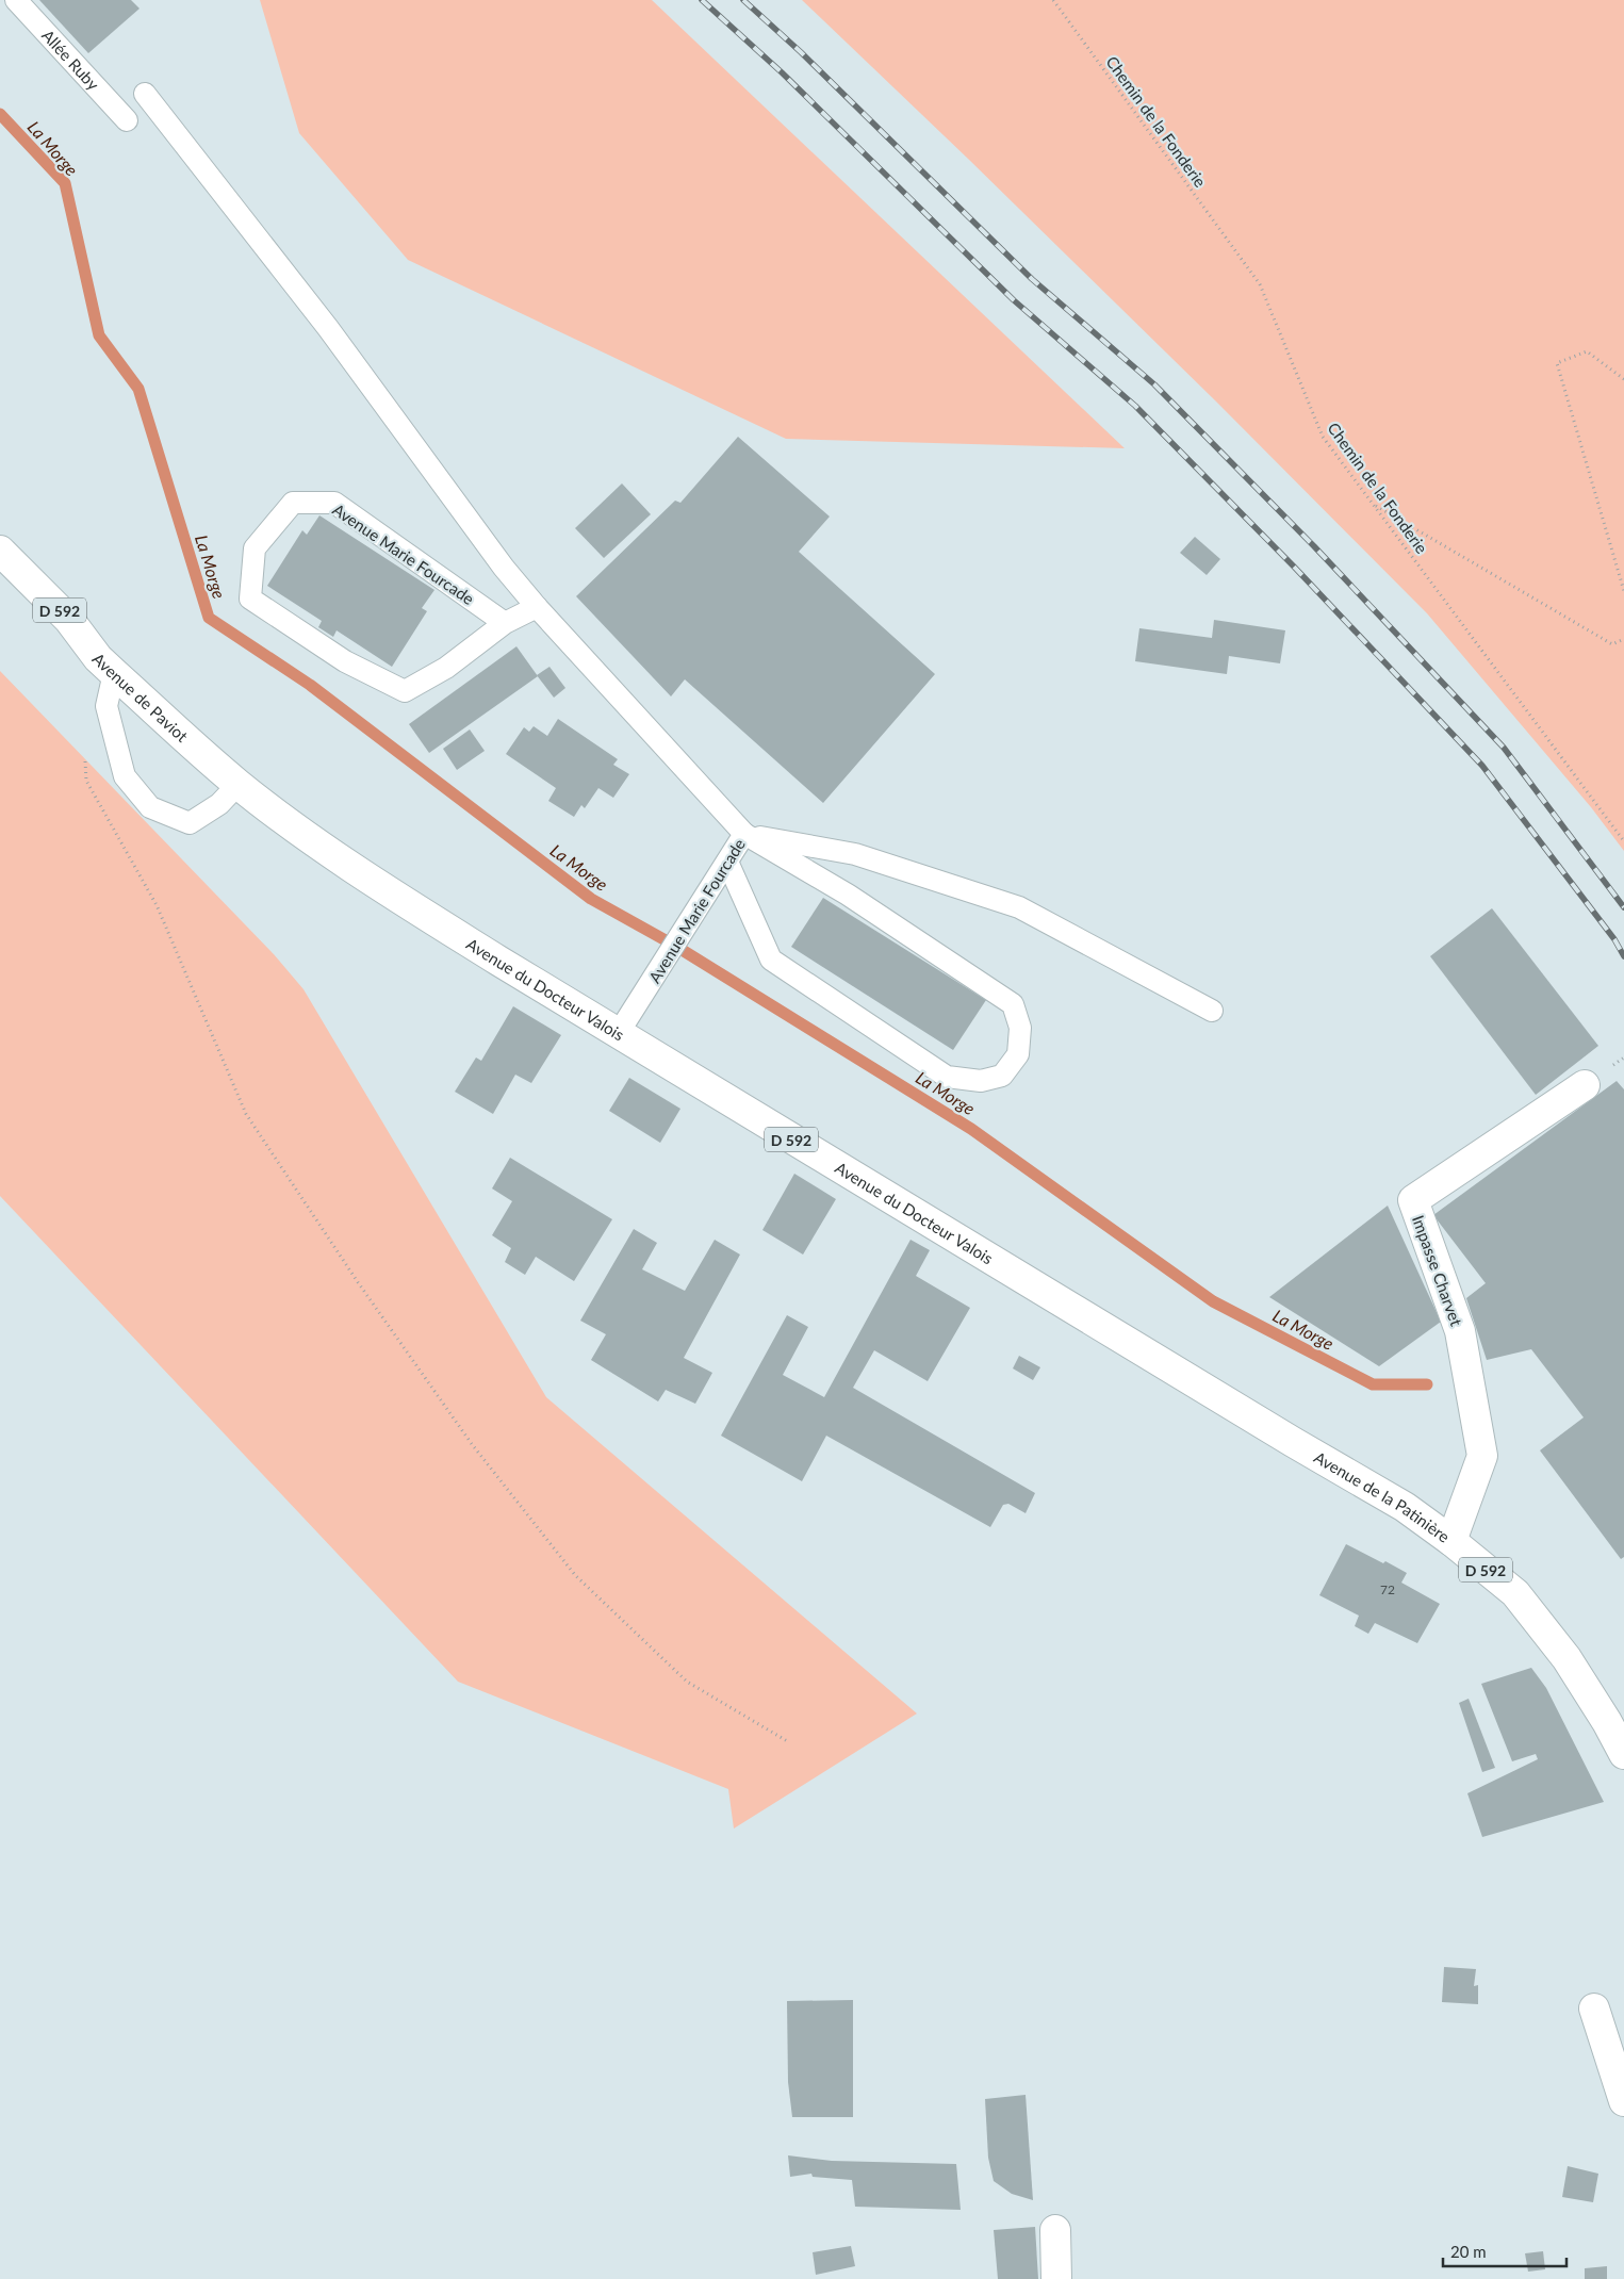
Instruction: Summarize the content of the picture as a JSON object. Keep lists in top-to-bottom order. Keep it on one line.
{"streets":{"main road":["D 592","Avenue de Paviot","Avenue du Docteur Valois","Impasse Charvet","Avenue de la Patinière"],"lane":["Allée Ruby","Avenue Marie Fourcade"],"path":["Chemin de la Fonderie"]},"crossings":[["Avenue Marie Fourcade","Avenue du Docteur Valois"],["Avenue de Paviot","Avenue du Docteur Valois"],["Avenue du Docteur Valois","Avenue de la Patinière"],["Impasse Charvet","Avenue de la Patinière"]],"water":["La Morge"],"house_numbers":["72"],"scale_bar":"20 m"}
